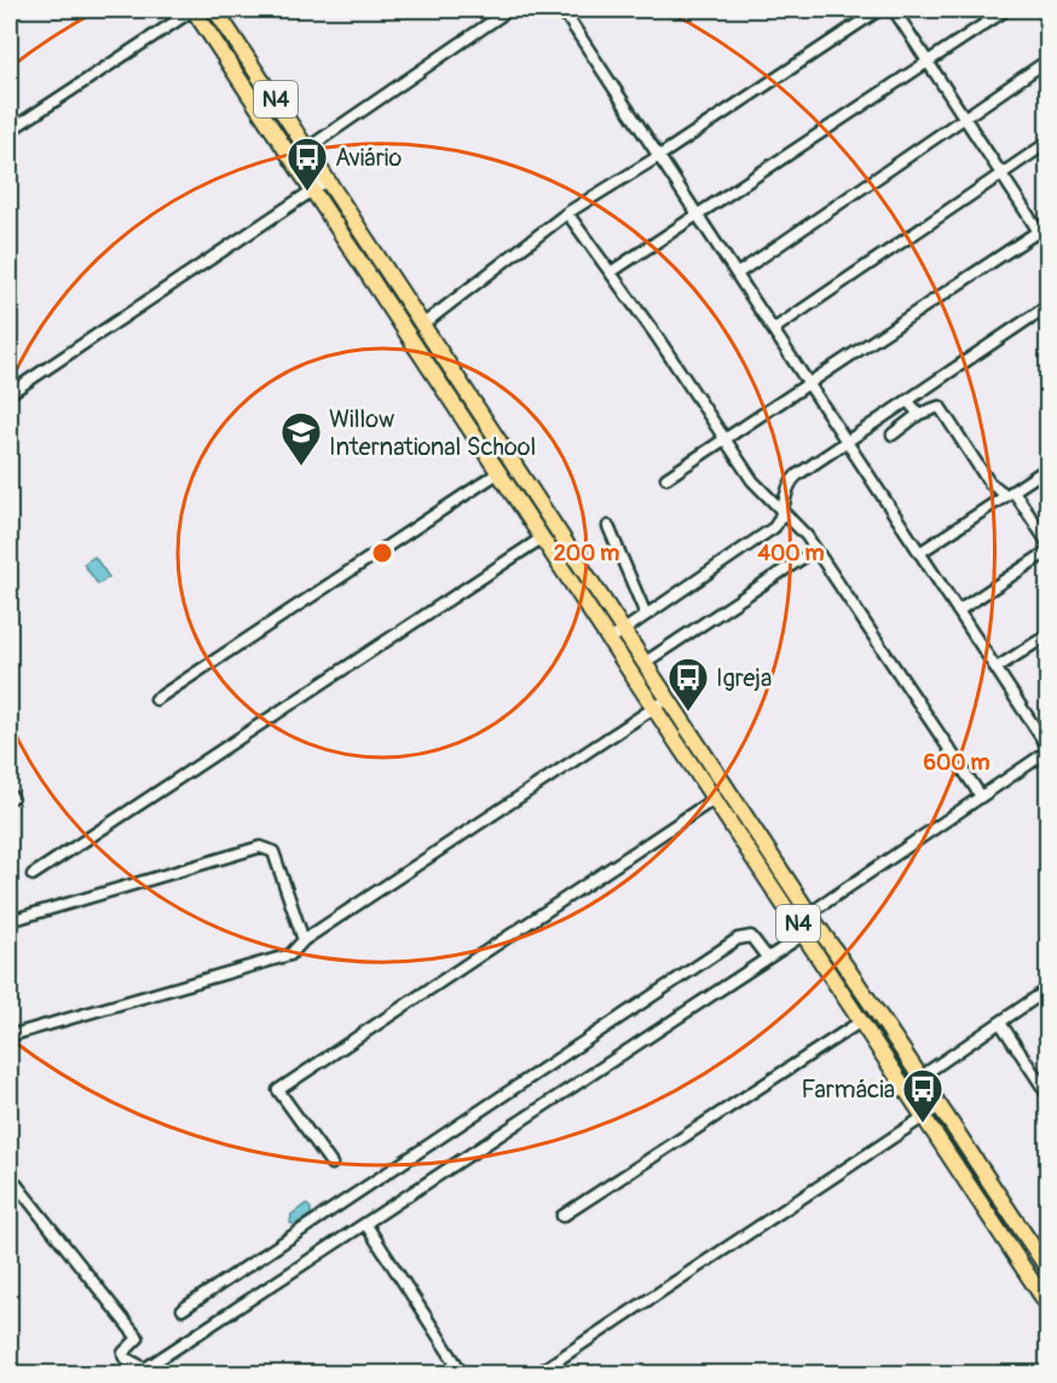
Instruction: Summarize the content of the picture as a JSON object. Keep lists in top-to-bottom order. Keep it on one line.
{"streets":{"highway":["N4"]},"places":{"bus stop":["Aviário","Igreja","Farmácia"],"school or university":["Willow International School"]},"rings":["200 m","400 m","600 m"]}
